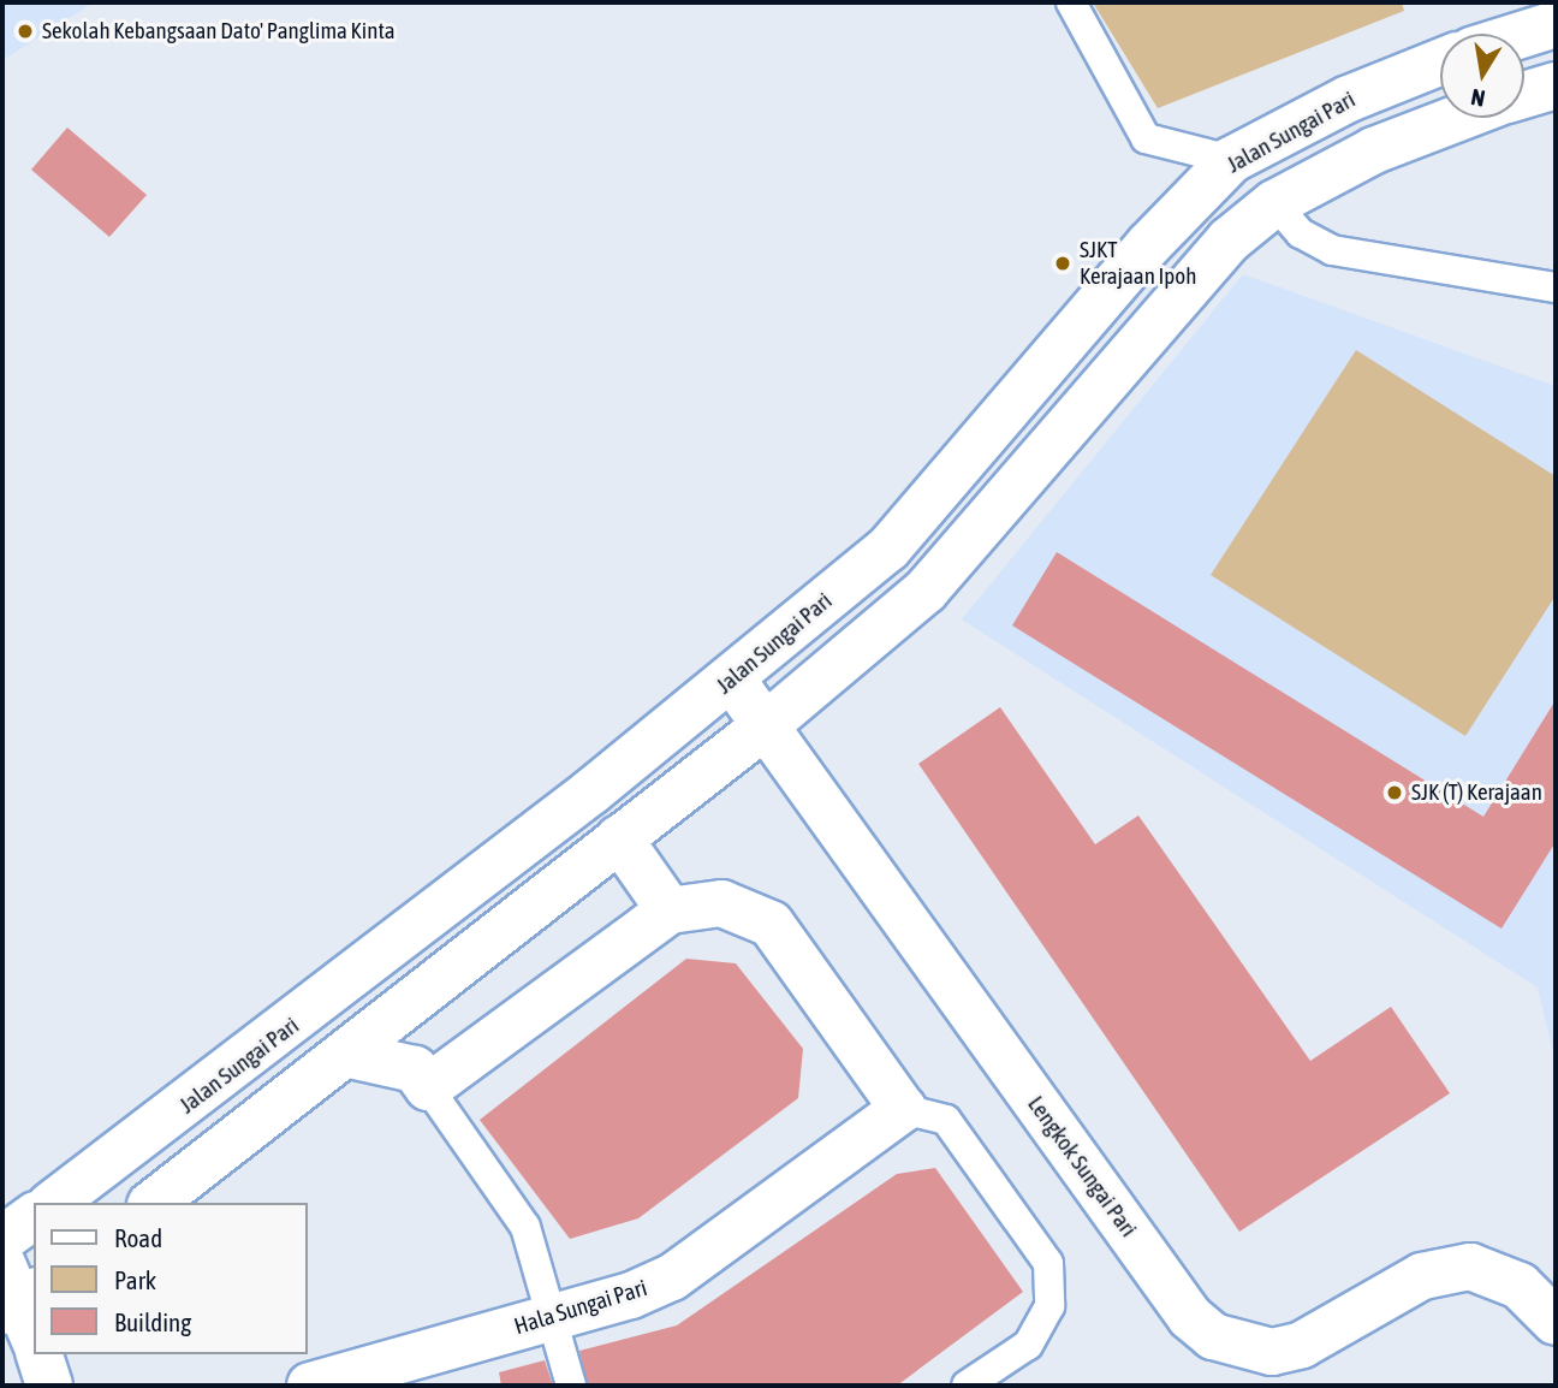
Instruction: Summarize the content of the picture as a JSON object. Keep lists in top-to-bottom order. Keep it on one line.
{"streets":{"main road":["Jalan Sungai Pari","Lengkok Sungai Pari","Hala Sungai Pari"]},"crossings":[["Jalan Sungai Pari","Lengkok Sungai Pari"]],"places":["Sekolah Kebangsaan Dato' Panglima Kinta","SJKT Kerajaan Ipoh","SJK (T) Kerajaan"],"legend":["Road","Park","Building"],"north":"bottom"}
